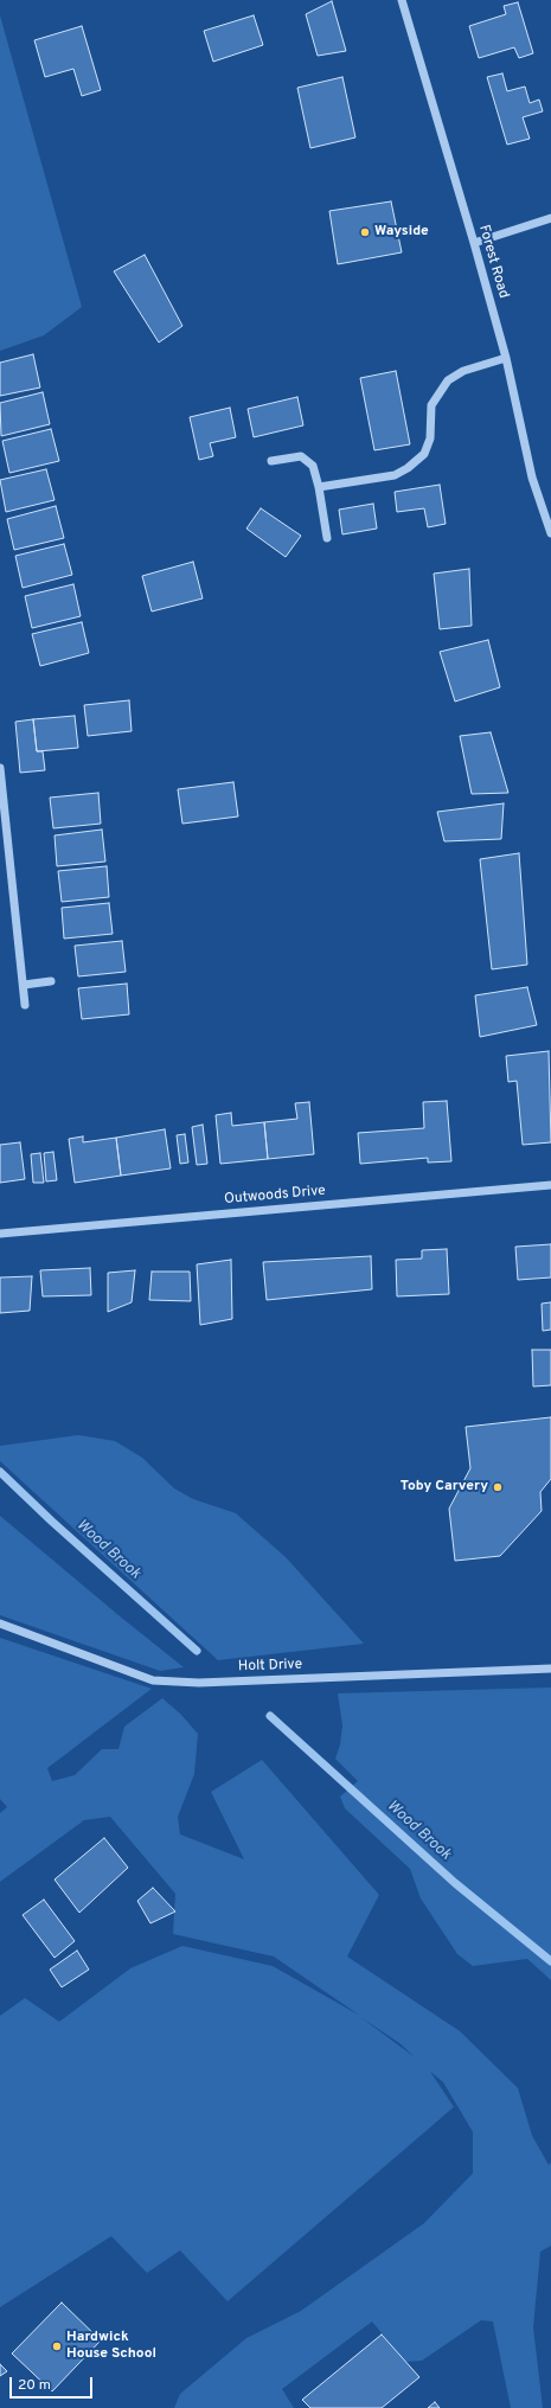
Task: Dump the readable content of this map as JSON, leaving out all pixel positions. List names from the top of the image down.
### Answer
{
  "streets": {
    "street": ["Forest Road", "Outwoods Drive", "Holt Drive"]
  },
  "water": ["Wood Brook"],
  "places": ["Wayside", "Toby Carvery", "Hardwick House School"],
  "scale_bar": "20 m"
}
